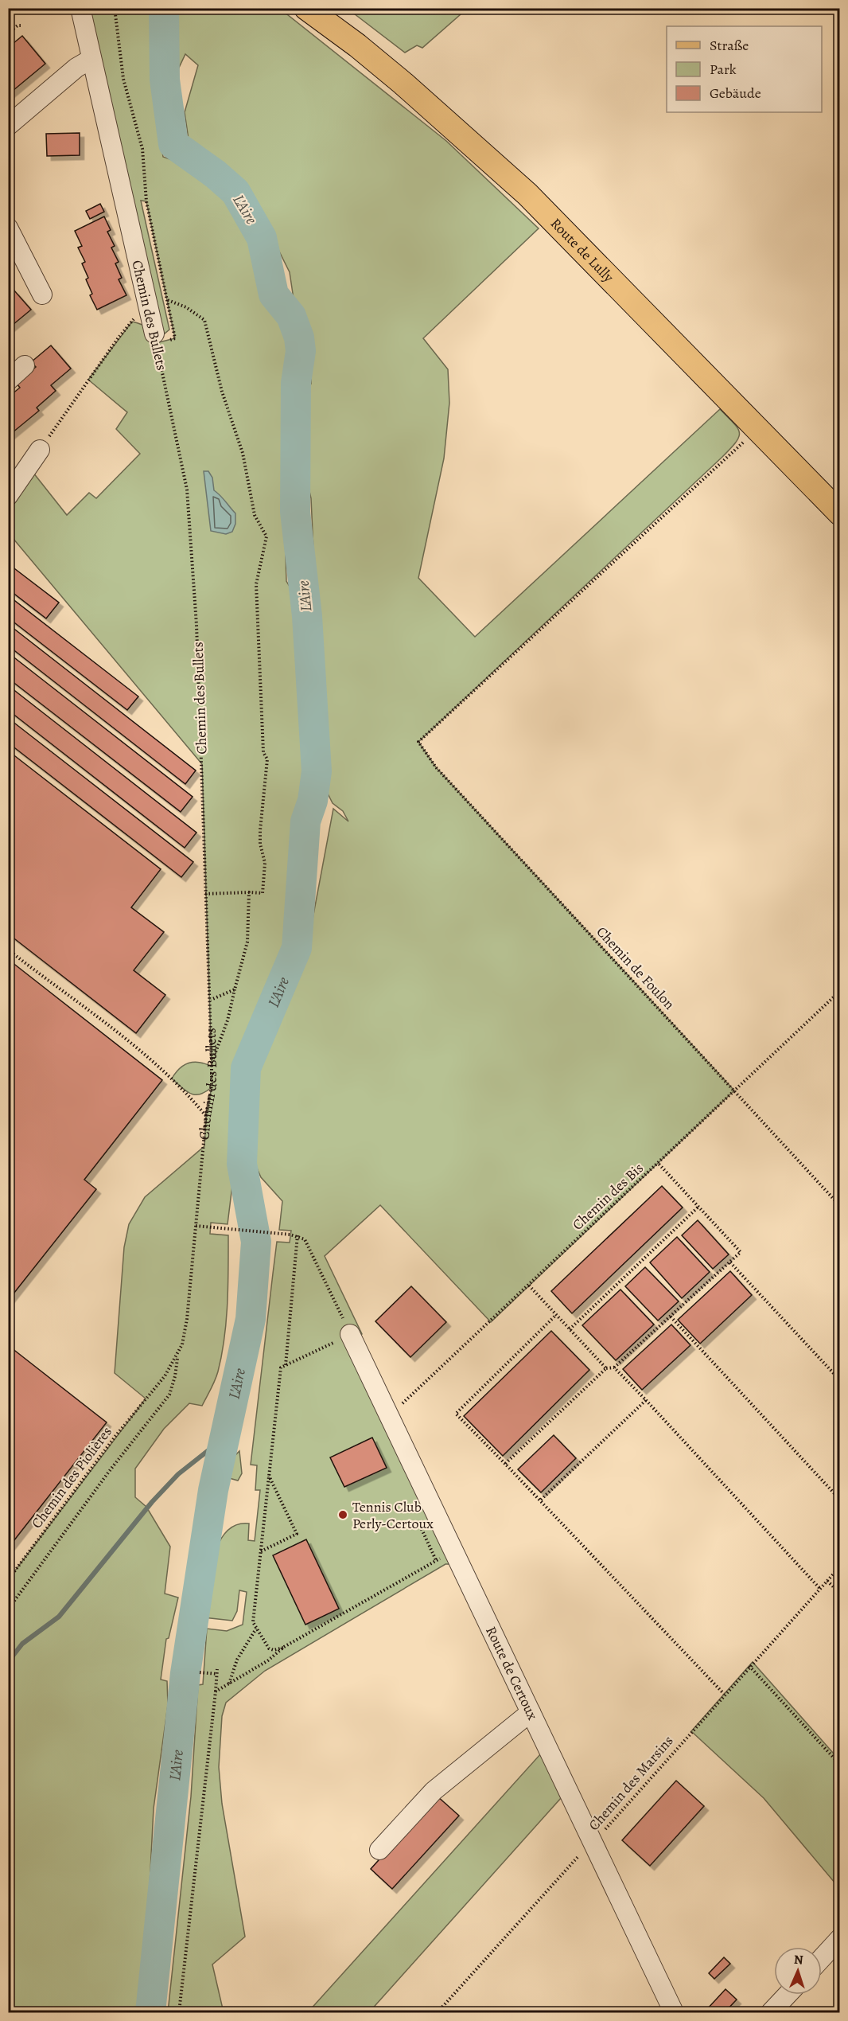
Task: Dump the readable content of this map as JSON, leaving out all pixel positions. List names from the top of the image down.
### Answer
{
  "streets": {
    "main road": ["Route de Lully"],
    "street": ["Chemin des Bullets", "Route de Certoux"],
    "path": [
      "Chemin de Foulon",
      "Chemin des Bis",
      "Chemin des Piolières",
      "Chemin des Marsins"
    ]
  },
  "crossings": [
    ["Chemin des Bullets", "Chemin des Piolières"],
    ["Chemin de Foulon", "Chemin des Bis"],
    ["Chemin des Bis", "Route de Certoux"],
    ["Route de Certoux", "Chemin des Marsins"]
  ],
  "water": ["L'Aire"],
  "places": ["Tennis Club Perly-Certoux"],
  "legend": ["Straße", "Park", "Gebäude"],
  "north": "top"
}
